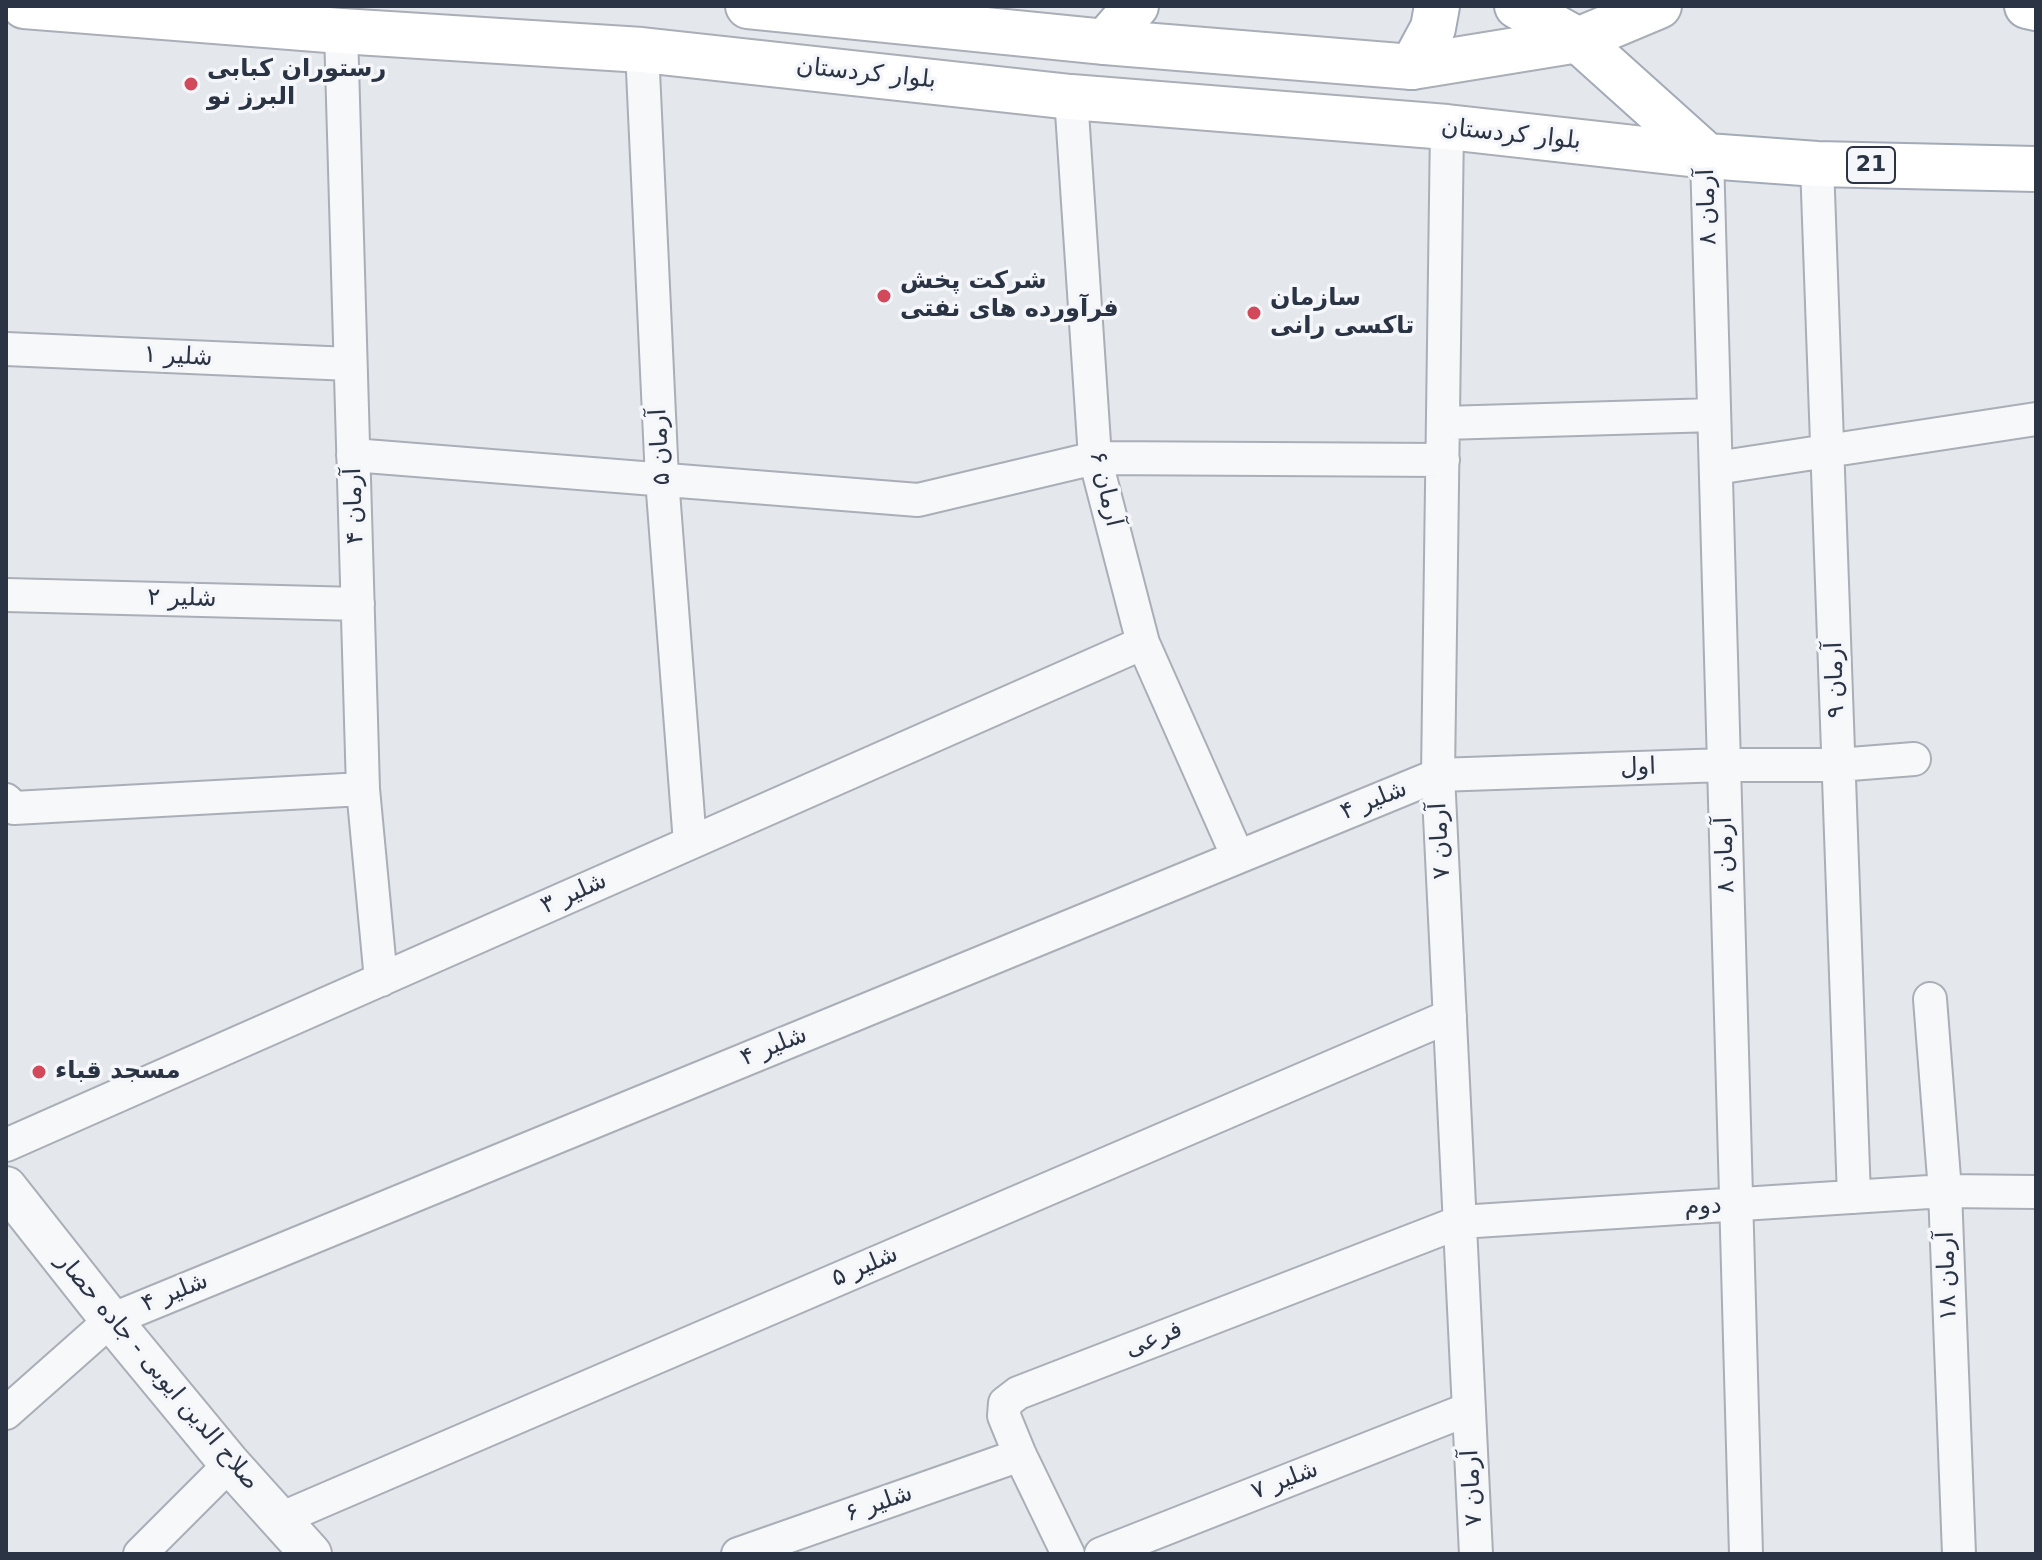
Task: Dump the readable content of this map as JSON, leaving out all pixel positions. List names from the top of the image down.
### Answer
{
  "streets": {
    "main road": ["بلوار کردستان", "21"],
    "street": [
      "آرمان ۸",
      "شلیر ۱",
      "آرمان ۵",
      "آرمان ۶",
      "آرمان ۴",
      "شلیر ۲",
      "آرمان ۹",
      "اول",
      "شلیر ۴",
      "آرمان ۷",
      "شلیر ۳",
      "دوم",
      "شلیر ۵",
      "آرمان ۱۸",
      "فرعی",
      "صلاح الدین ایوبی - جاده حصار",
      "شلیر ۷",
      "شلیر ۶"
    ]
  },
  "crossings": [
    ["بلوار کردستان", "21"],
    ["بلوار کردستان", "آرمان ۸"],
    ["بلوار کردستان", "آرمان ۵"],
    ["بلوار کردستان", "آرمان ۶"],
    ["بلوار کردستان", "آرمان ۴"],
    ["بلوار کردستان", "آرمان ۷"],
    ["21", "آرمان ۸"],
    ["21", "آرمان ۹"],
    ["آرمان ۸", "اول"],
    ["آرمان ۸", "دوم"],
    ["شلیر ۱", "آرمان ۴"],
    ["آرمان ۵", "شلیر ۳"],
    ["آرمان ۶", "شلیر ۴"],
    ["آرمان ۶", "شلیر ۳"],
    ["آرمان ۴", "شلیر ۲"],
    ["آرمان ۴", "شلیر ۳"],
    ["آرمان ۹", "اول"],
    ["آرمان ۹", "دوم"],
    ["اول", "شلیر ۴"],
    ["اول", "آرمان ۷"],
    ["شلیر ۴", "آرمان ۷"],
    ["شلیر ۴", "صلاح الدین ایوبی - جاده حصار"],
    ["آرمان ۷", "دوم"],
    ["آرمان ۷", "شلیر ۵"],
    ["آرمان ۷", "فرعی"],
    ["آرمان ۷", "شلیر ۷"],
    ["دوم", "آرمان ۱۸"],
    ["دوم", "فرعی"],
    ["شلیر ۵", "صلاح الدین ایوبی - جاده حصار"],
    ["فرعی", "شلیر ۶"]
  ],
  "places": [
    "رستوران کبابی البرز نو",
    "شرکت پخش فرآورده های نفتی",
    "سازمان تاکسی رانی",
    "مسجد قباء"
  ]
}
